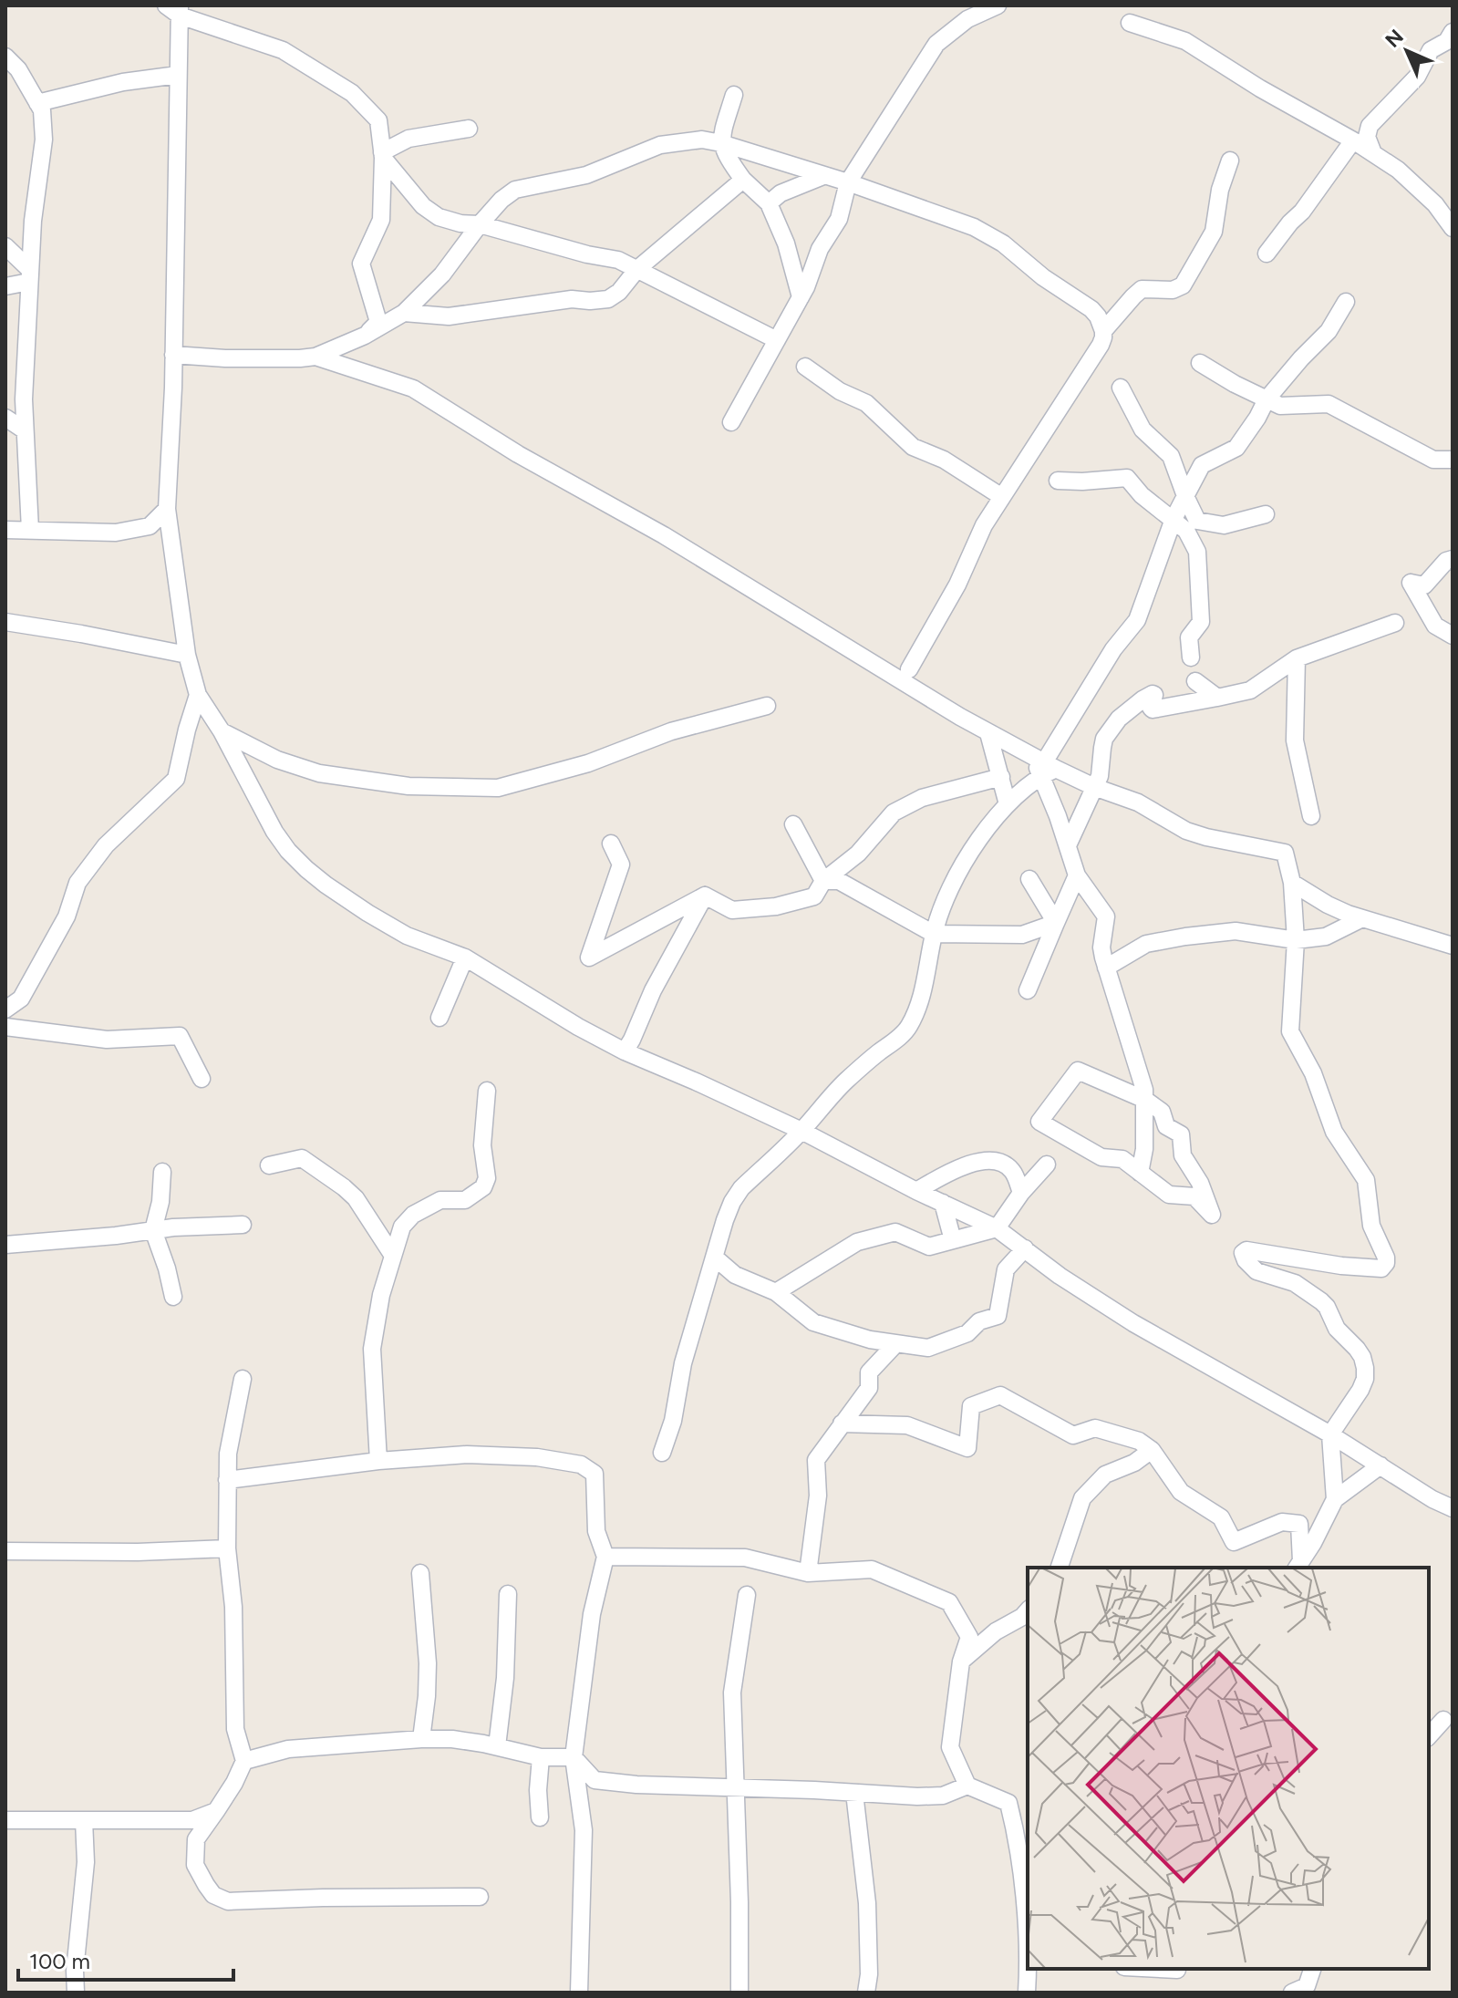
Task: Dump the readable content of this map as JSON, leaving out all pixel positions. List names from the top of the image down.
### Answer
{
  "scale_bar": "100 m",
  "north": "top left"
}
